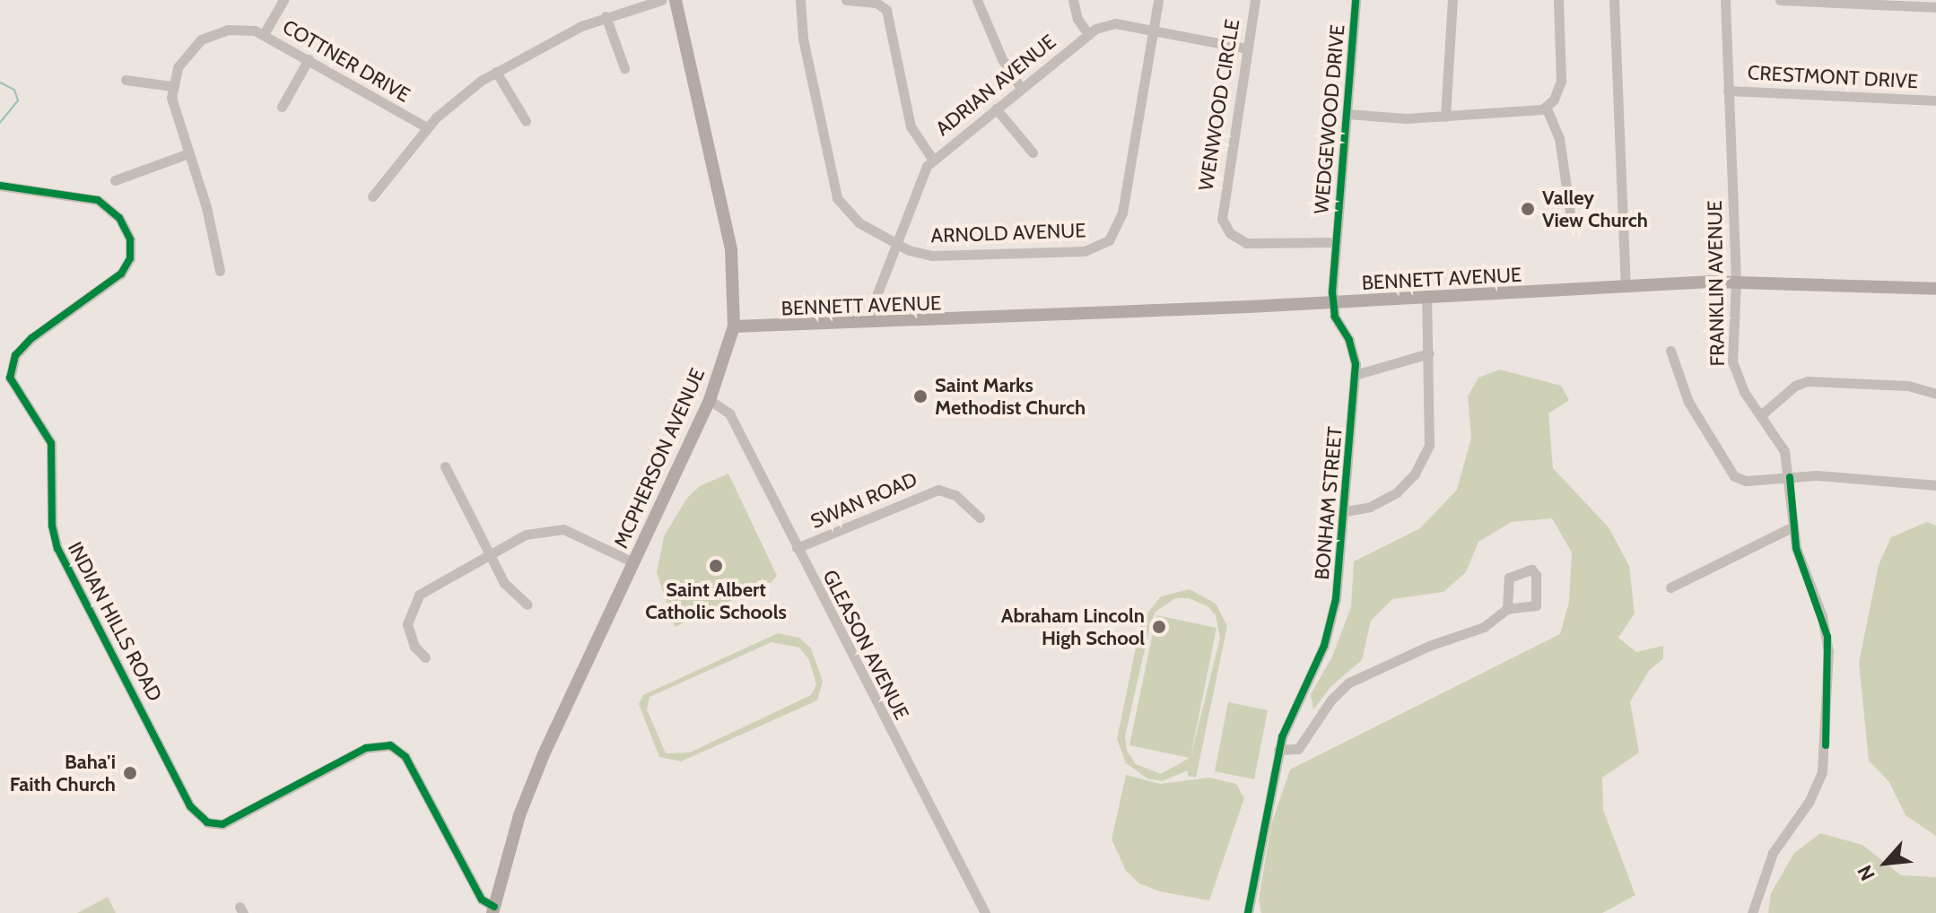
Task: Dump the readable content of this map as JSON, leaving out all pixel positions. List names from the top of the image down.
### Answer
{
  "streets": {
    "main road": ["BENNETT AVENUE", "MCPHERSON AVENUE"],
    "street": [
      "COTTNER DRIVE",
      "CRESTMONT DRIVE",
      "ADRIAN AVENUE",
      "WENWOOD CIRCLE",
      "WEDGEWOOD DRIVE",
      "ARNOLD AVENUE",
      "FRANKLIN AVENUE",
      "SWAN ROAD",
      "BONHAM STREET",
      "INDIAN HILLS ROAD",
      "GLEASON AVENUE"
    ]
  },
  "crossings": [
    ["CRESTMONT DRIVE", "FRANKLIN AVENUE"],
    ["ADRIAN AVENUE", "WENWOOD CIRCLE"],
    ["ADRIAN AVENUE", "ARNOLD AVENUE"],
    ["ADRIAN AVENUE", "BENNETT AVENUE"],
    ["WENWOOD CIRCLE", "WEDGEWOOD DRIVE"],
    ["WEDGEWOOD DRIVE", "BENNETT AVENUE"],
    ["WEDGEWOOD DRIVE", "BONHAM STREET"],
    ["BENNETT AVENUE", "FRANKLIN AVENUE"],
    ["BENNETT AVENUE", "MCPHERSON AVENUE"],
    ["BENNETT AVENUE", "BONHAM STREET"],
    ["MCPHERSON AVENUE", "INDIAN HILLS ROAD"],
    ["MCPHERSON AVENUE", "GLEASON AVENUE"],
    ["SWAN ROAD", "GLEASON AVENUE"]
  ],
  "places": [
    "Valley View Church",
    "Saint Marks Methodist Church",
    "Saint Albert Catholic Schools",
    "Abraham Lincoln High School",
    "Baha'i Faith Church"
  ],
  "north": "bottom left"
}
